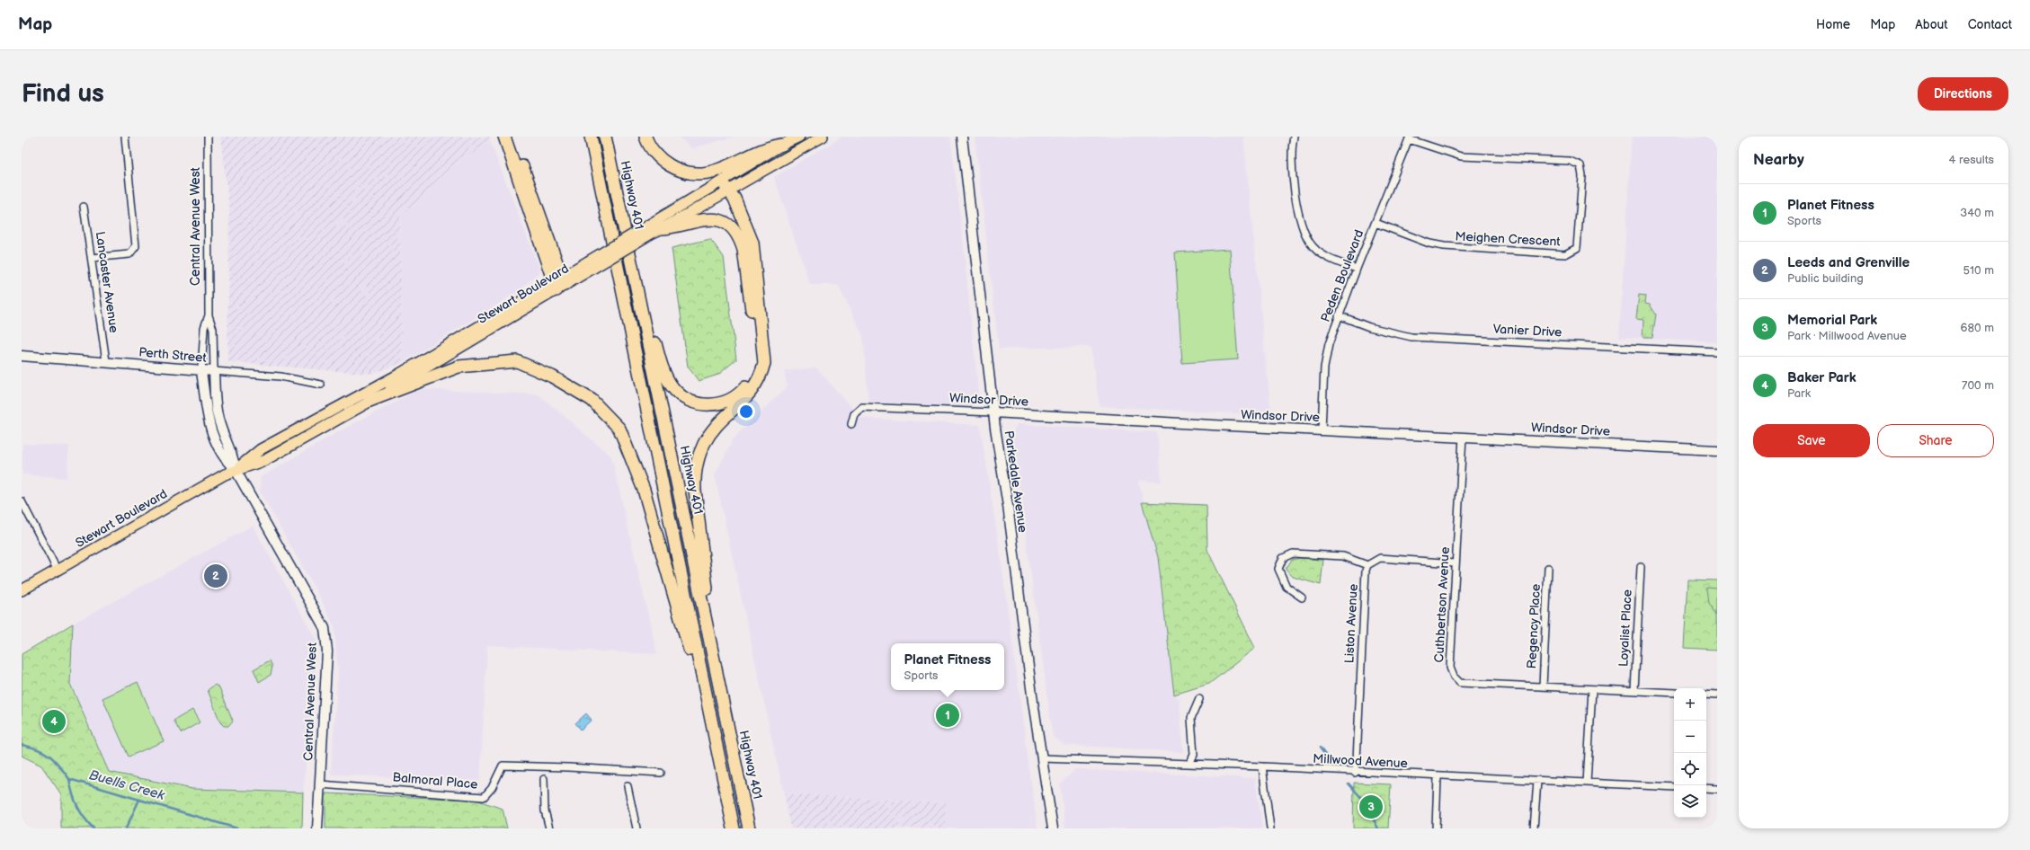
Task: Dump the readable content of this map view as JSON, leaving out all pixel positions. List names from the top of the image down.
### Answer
{
  "streets": {
    "highway": ["Highway 401"],
    "main road": ["Stewart Boulevard"],
    "street": [
      "Central Avenue West",
      "Meighen Crescent",
      "Peden Boulevard",
      "Lancaster Avenue",
      "Vanier Drive",
      "Perth Street",
      "Windsor Drive",
      "Parkedale Avenue",
      "Cuthbertson Avenue",
      "Liston Avenue",
      "Regency Place",
      "Loyalist Place",
      "Millwood Avenue",
      "Balmoral Place"
    ]
  },
  "crossings": [
    ["Central Avenue West", "Stewart Boulevard"],
    ["Central Avenue West", "Perth Street"],
    ["Central Avenue West", "Balmoral Place"],
    ["Meighen Crescent", "Peden Boulevard"],
    ["Peden Boulevard", "Vanier Drive"],
    ["Peden Boulevard", "Windsor Drive"],
    ["Lancaster Avenue", "Perth Street"],
    ["Windsor Drive", "Parkedale Avenue"],
    ["Windsor Drive", "Cuthbertson Avenue"],
    ["Parkedale Avenue", "Millwood Avenue"],
    ["Cuthbertson Avenue", "Regency Place"],
    ["Cuthbertson Avenue", "Loyalist Place"],
    ["Liston Avenue", "Millwood Avenue"]
  ],
  "water": ["Buells Creek"],
  "page": {
    "header": "Map",
    "nav": [
      "Home",
      "Map",
      "About",
      "Contact"
    ],
    "buttons": [
      "Directions",
      ["Save", "Share"]
    ],
    "title": "Find us",
    "heading": ["Nearby", "4 results"],
    "list": [
      {
        "mark": "1",
        "name": "Planet Fitness",
        "note": "Sports",
        "value": "340 m"
      },
      {
        "mark": "2",
        "name": "Leeds and Grenville",
        "note": "Public building",
        "value": "510 m"
      },
      {
        "mark": "3",
        "name": "Memorial Park",
        "note": "Park · Millwood Avenue",
        "value": "680 m"
      },
      {
        "mark": "4",
        "name": "Baker Park",
        "note": "Park",
        "value": "700 m"
      }
    ],
    "pins": [
      "2",
      "1",
      "4",
      "3"
    ],
    "popup": ["Planet Fitness", "Sports"],
    "map_buttons": ["+", "−"]
  }
}
